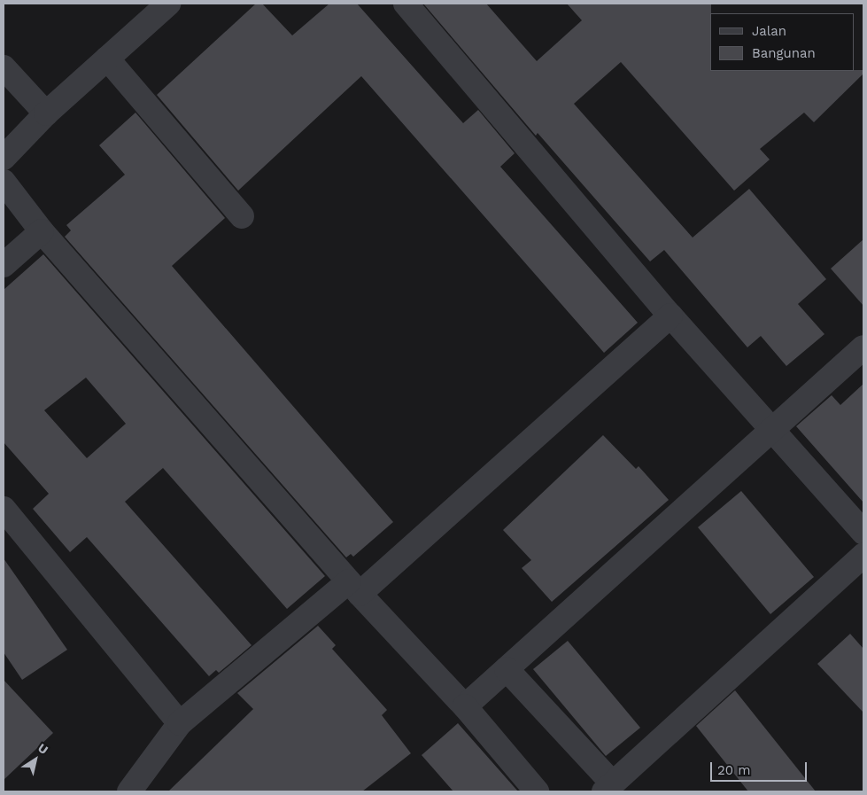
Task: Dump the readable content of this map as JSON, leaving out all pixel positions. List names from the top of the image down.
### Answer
{
  "legend": ["Jalan", "Bangunan"],
  "scale_bar": "20 m",
  "north": "top right"
}
